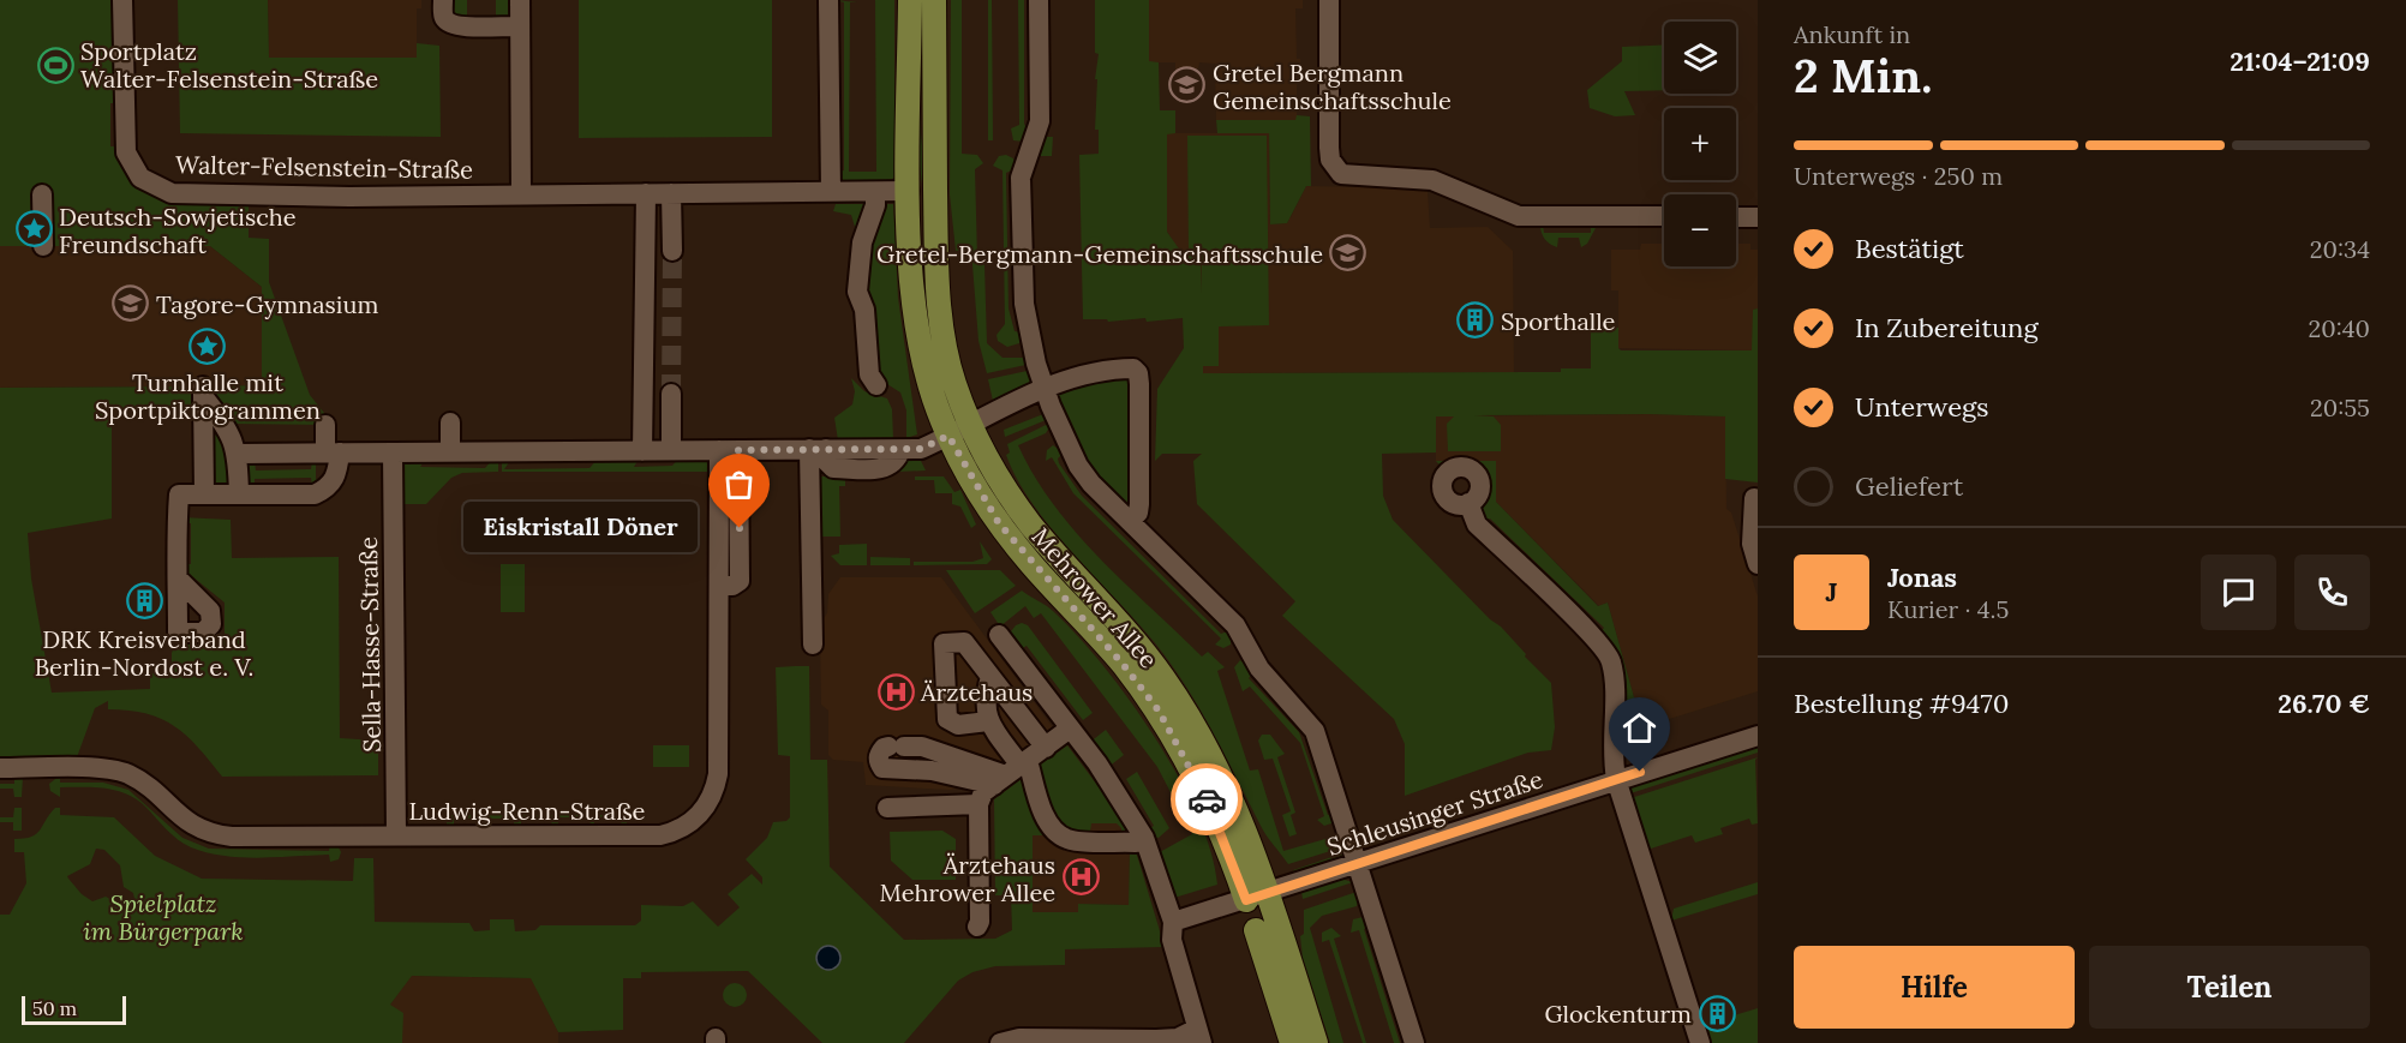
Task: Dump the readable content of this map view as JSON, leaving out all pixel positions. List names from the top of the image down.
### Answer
{
  "streets": {
    "main road": ["Mehrower Allee"],
    "street": [
      "Walter-Felsenstein-Straße",
      "Sella-Hasse-Straße",
      "Ludwig-Renn-Straße",
      "Schleusinger Straße"
    ]
  },
  "crossings": [
    ["Walter-Felsenstein-Straße", "Mehrower Allee"],
    ["Mehrower Allee", "Schleusinger Straße"],
    ["Sella-Hasse-Straße", "Ludwig-Renn-Straße"]
  ],
  "parks": ["Spielplatz im Bürgerpark"],
  "places": {
    "sports": ["Sportplatz Walter-Felsenstein-Straße"],
    "school or university": ["Gretel Bergmann Gemeinschaftsschule", "Gretel-Bergmann-Gemeinschaftsschule", "Tagore-Gymnasium"],
    "place": ["Deutsch-Sowjetische Freundschaft", "Turnhalle mit Sportpiktogrammen"],
    "building": ["Sporthalle", "DRK Kreisverband Berlin-Nordost e. V.", "Glockenturm"],
    "other": ["Eiskristall Döner"],
    "hospital": ["Ärztehaus", "Ärztehaus Mehrower Allee"]
  },
  "scale_bar": "50 m",
  "page": {
    "heading": ["2 Min.", "Ankunft in", "21:04–21:09"],
    "panel": [
      "Jonas",
      "Kurier · 4.5",
      "Bestellung #9470",
      "26.70 €"
    ],
    "map_buttons": ["+", "−"],
    "bar": "Unterwegs · 250 m",
    "list": [
      ["Bestätigt", "20:34"],
      ["In Zubereitung", "20:40"],
      ["Unterwegs", "20:55"],
      "Geliefert"
    ],
    "bubble": "Eiskristall Döner",
    "round": "J",
    "buttons": ["Hilfe", "Teilen"],
    "scale": "50 m"
  }
}
